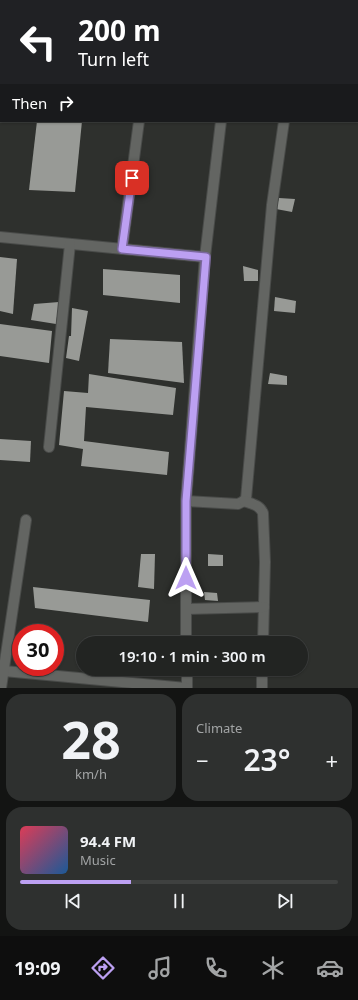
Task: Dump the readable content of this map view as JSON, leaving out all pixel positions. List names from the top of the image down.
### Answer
{
  "page": {
    "turn": ["200 m", "Turn left"],
    "then": "Then",
    "limit": "30",
    "trip": "19:10 · 1 min · 300 m",
    "tile": [
      ["28", "km/h"],
      "Climate"
    ],
    "heat": ["−", "23°", "+"],
    "song": ["94.4 FM", "Music"],
    "tabs": "19:09"
  }
}
